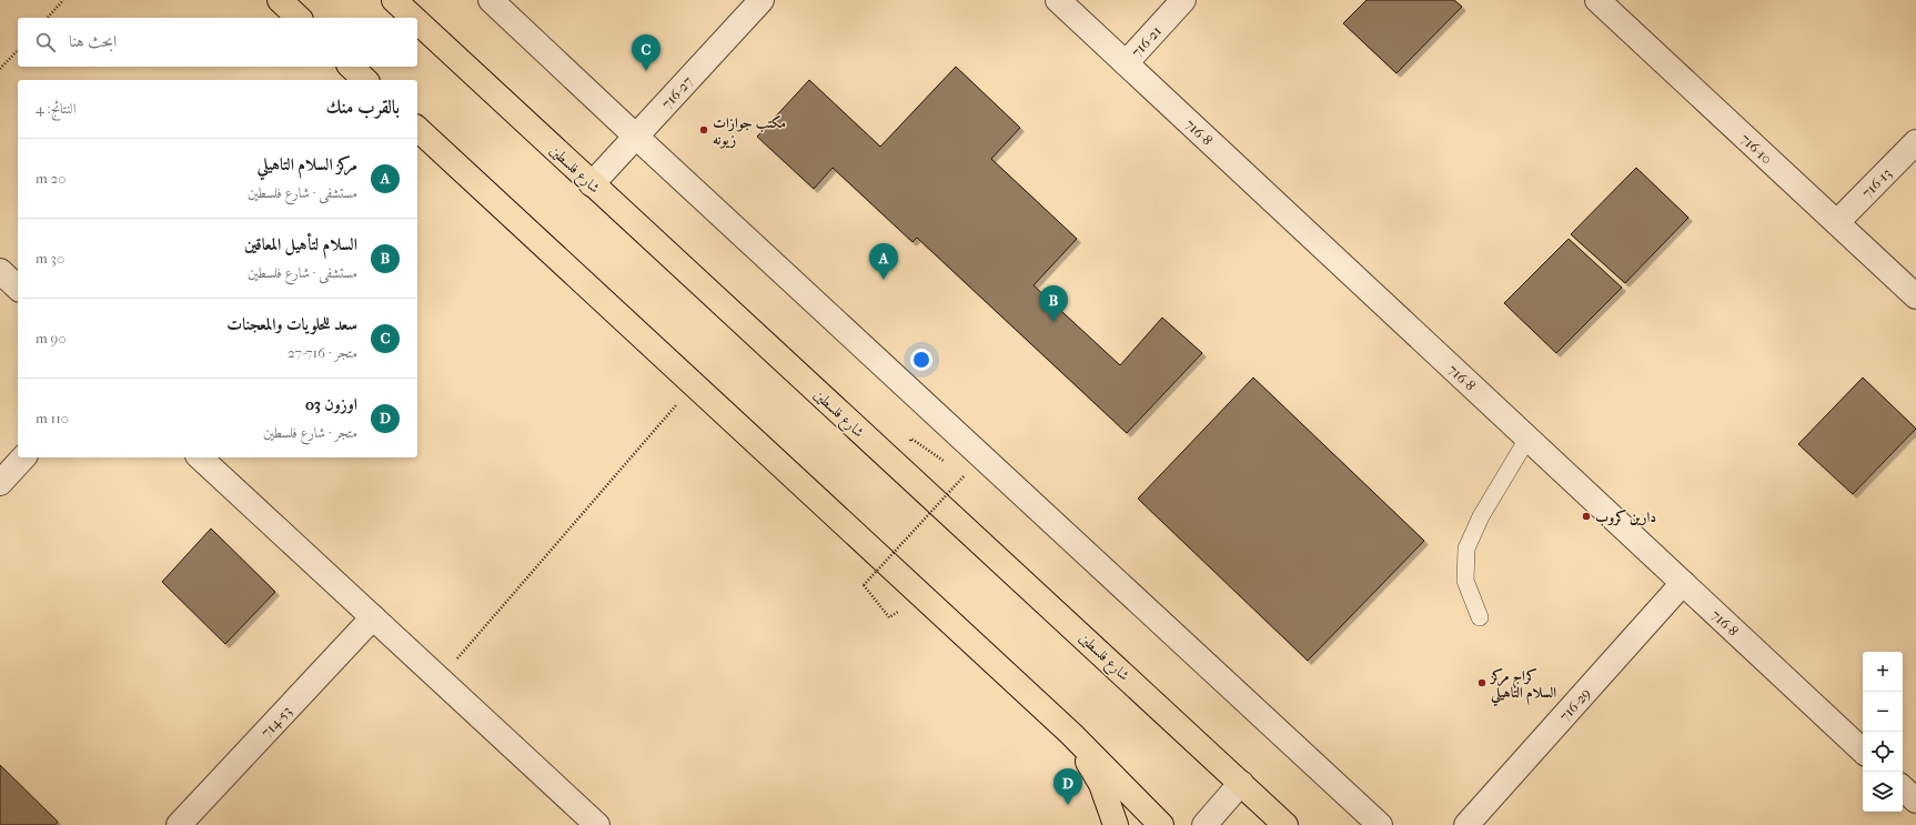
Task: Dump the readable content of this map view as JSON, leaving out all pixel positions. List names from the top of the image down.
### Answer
{
  "streets": {
    "main road": ["شارع فلسطين"],
    "street": [
      "716-21",
      "716-27",
      "716-8",
      "716-10",
      "716-13",
      "716-29",
      "714-53"
    ]
  },
  "crossings": [
    ["716-21", "716-8"],
    ["716-27", "شارع فلسطين"],
    ["716-8", "716-29"],
    ["716-10", "716-13"]
  ],
  "places": ["مكتب جوازات زيونه", "دارين كروب", "كراج مركز السلام التاهيلي"],
  "page": {
    "search": "ابحث هنا",
    "pins": [
      "C",
      "A",
      "B",
      "D"
    ],
    "heading": ["بالقرب منك", "النتائج: 4"],
    "list": [
      {
        "mark": "A",
        "name": "مركز السلام التاهيلي",
        "note": "مستشفى · شارع فلسطين",
        "value": "20 m"
      },
      {
        "mark": "B",
        "name": "السلام لتأهيل المعاقين",
        "note": "مستشفى · شارع فلسطين",
        "value": "30 m"
      },
      {
        "mark": "C",
        "name": "سعد للحلويات والمعجنات",
        "note": "متجر · 716-27",
        "value": "90 m"
      },
      {
        "mark": "D",
        "name": "اوزون o3",
        "note": "متجر · شارع فلسطين",
        "value": "110 m"
      }
    ],
    "map_buttons": ["+", "−"]
  }
}
